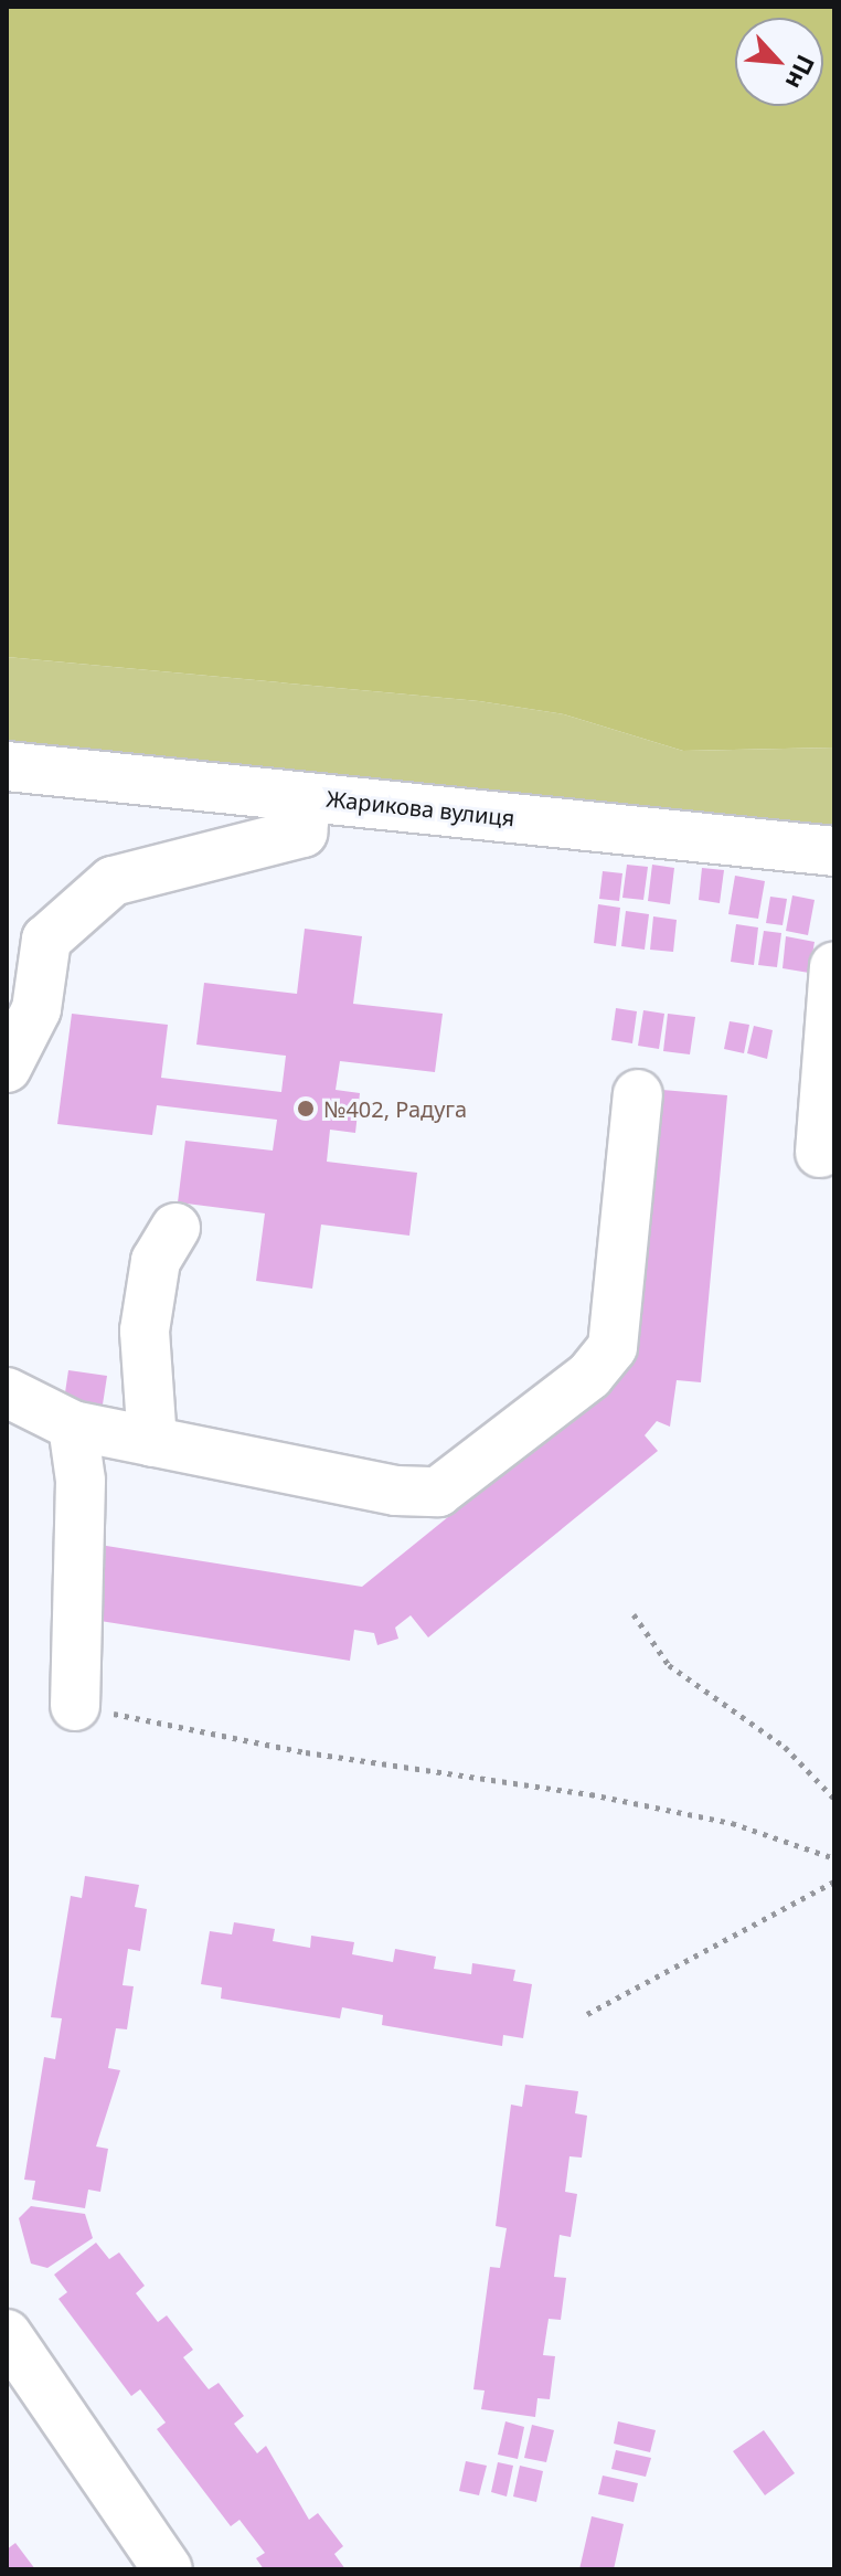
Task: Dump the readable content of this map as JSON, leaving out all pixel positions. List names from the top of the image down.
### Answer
{
  "streets": {
    "street": ["Жарикова вулиця"]
  },
  "places": ["№402, Радуга"],
  "north": "bottom right"
}
